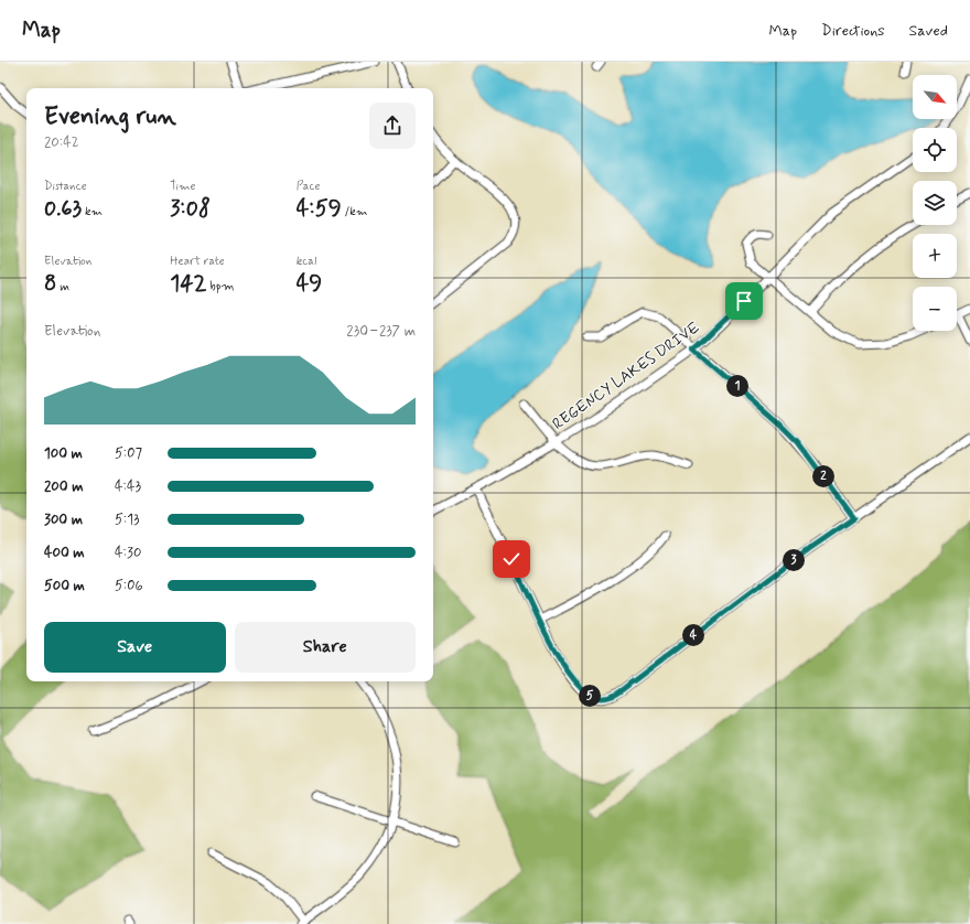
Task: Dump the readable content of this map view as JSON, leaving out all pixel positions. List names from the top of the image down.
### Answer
{
  "streets": {
    "street": ["REGENCY LAKES DRIVE"]
  },
  "north": "bottom right",
  "page": {
    "header": "Map",
    "nav": ["Map", "Directions", "Saved"],
    "map_buttons": ["+", "−"],
    "heading": ["Evening run", "20:42"],
    "stats": [
      ["Distance", "0.63 km"],
      ["Time", "3:08"],
      ["Pace", "4:59 /km"],
      ["Elevation", "8 m"],
      ["Heart rate", "142 bpm"],
      ["kcal", "49"]
    ],
    "chart": ["Elevation", "230–237 m"],
    "pins": [
      "1",
      "2",
      "3",
      "4",
      "5"
    ],
    "list": [
      {
        "name": "100 m",
        "note": "5:07"
      },
      {
        "name": "200 m",
        "note": "4:43"
      },
      {
        "name": "300 m",
        "note": "5:13"
      },
      {
        "name": "400 m",
        "note": "4:30"
      },
      {
        "name": "500 m",
        "note": "5:06"
      }
    ],
    "buttons": ["Save", "Share"]
  }
}
